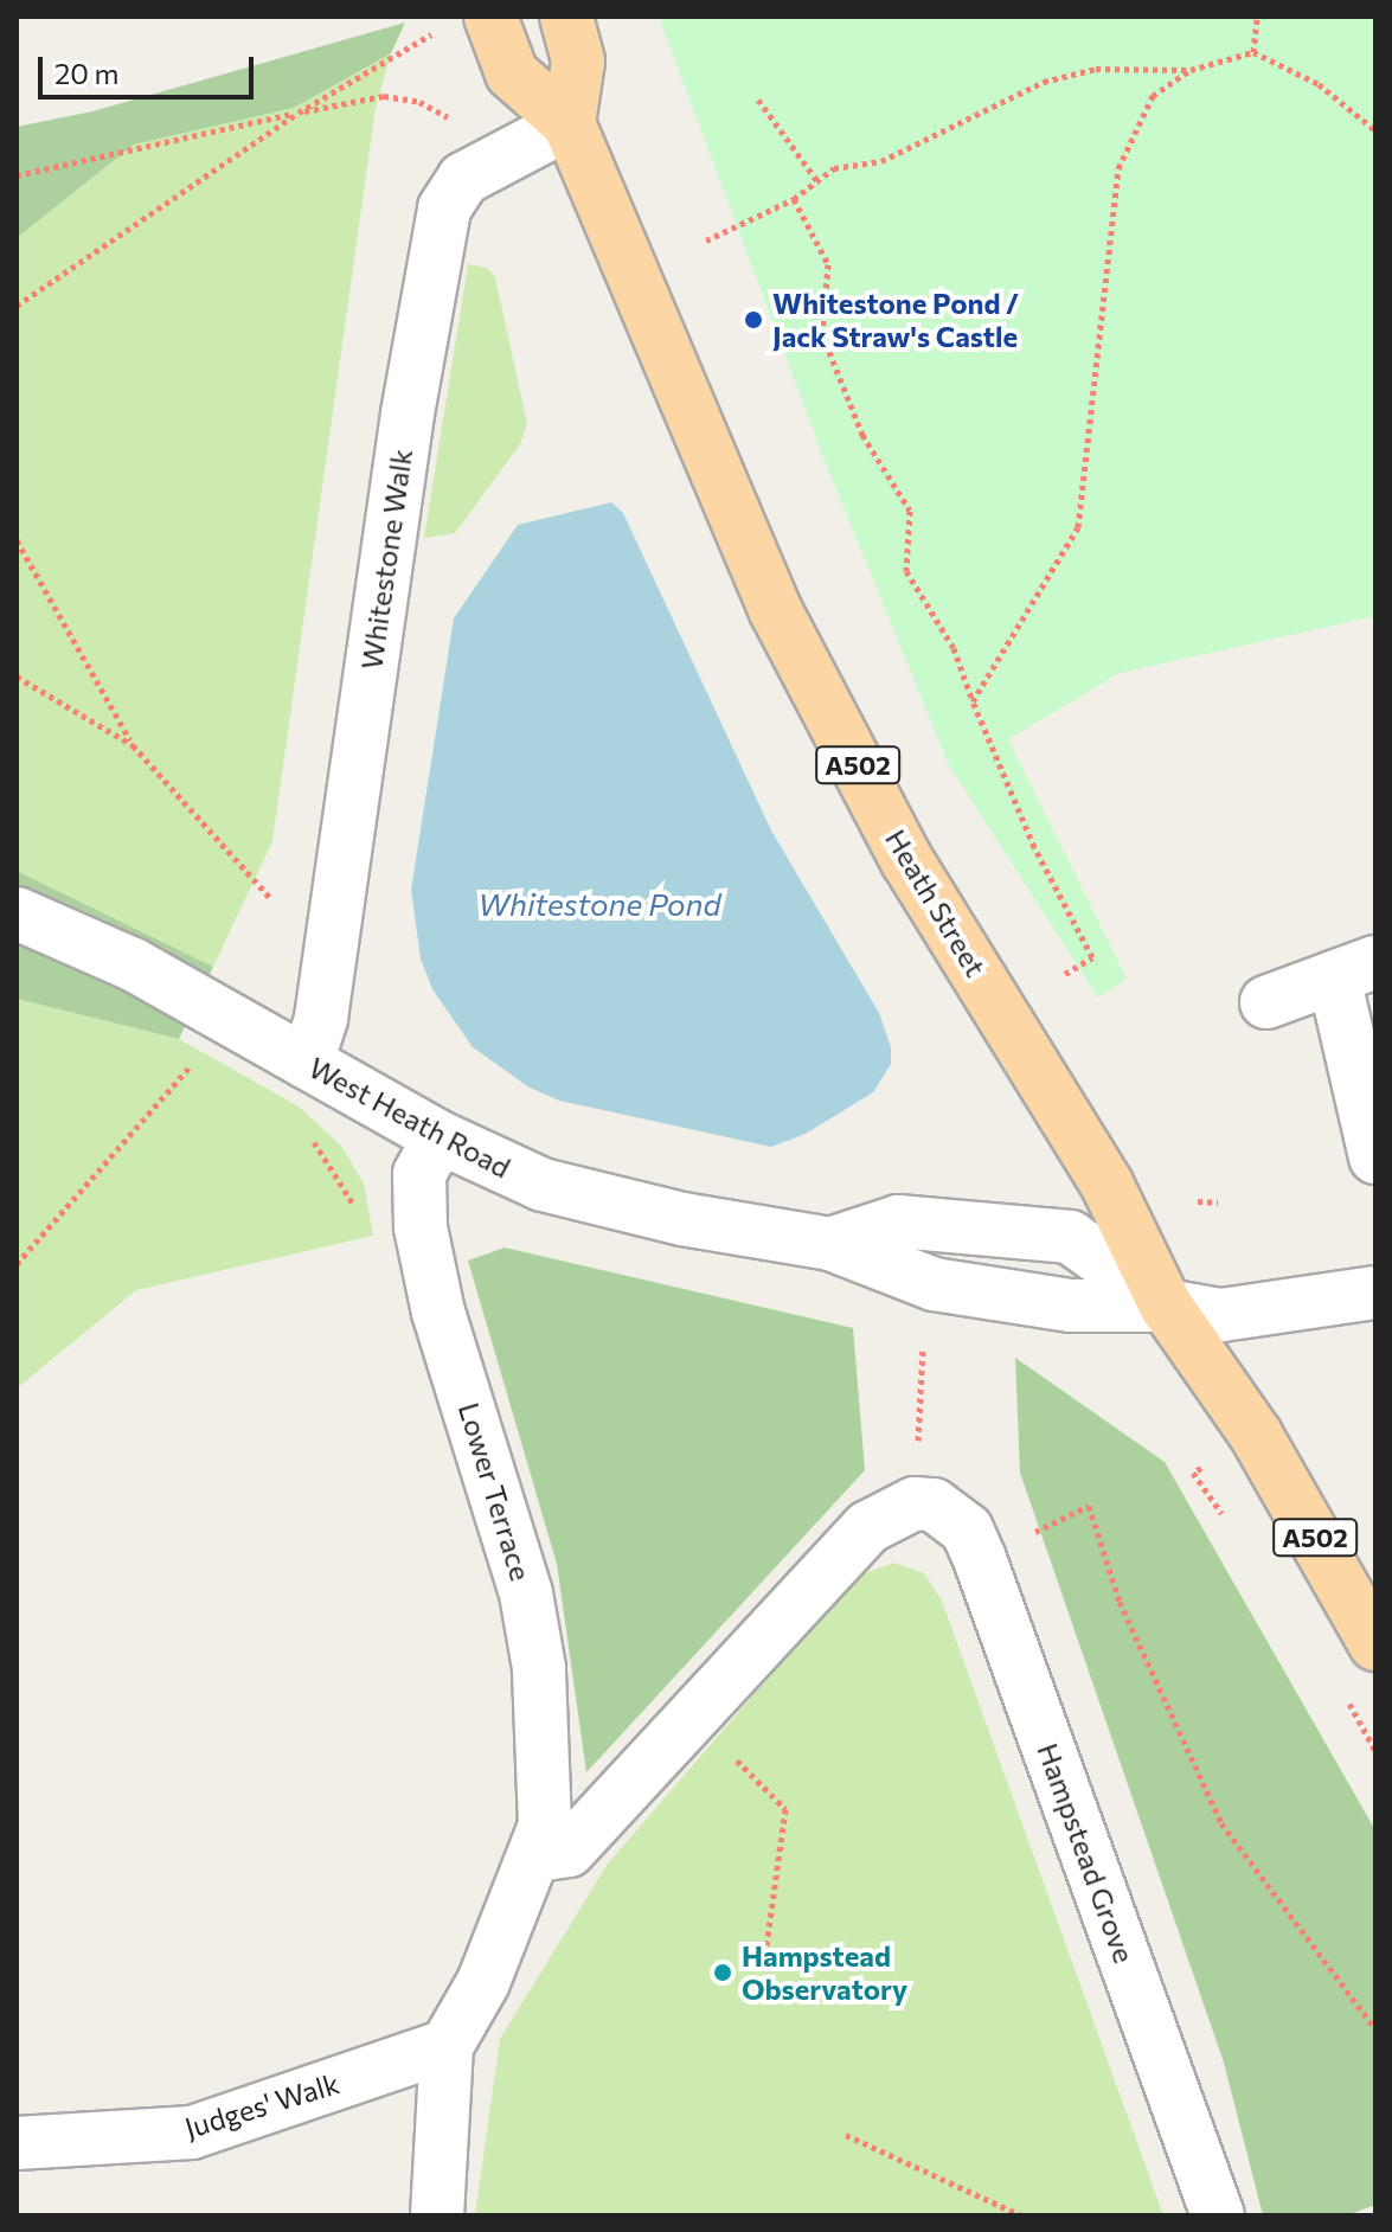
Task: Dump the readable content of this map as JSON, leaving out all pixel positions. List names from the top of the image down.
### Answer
{
  "streets": {
    "main road": ["A502", "Heath Street"],
    "street": [
      "Whitestone Walk",
      "West Heath Road",
      "Lower Terrace",
      "Hampstead Grove",
      "Judges' Walk"
    ]
  },
  "crossings": [
    ["Whitestone Walk", "A502"],
    ["Whitestone Walk", "Heath Street"],
    ["Whitestone Walk", "West Heath Road"],
    ["A502", "Heath Street"],
    ["Heath Street", "West Heath Road"],
    ["West Heath Road", "Lower Terrace"],
    ["Lower Terrace", "Judges' Walk"]
  ],
  "water": ["Whitestone Pond"],
  "places": ["Whitestone Pond / Jack Straw's Castle", "Hampstead Observatory"],
  "scale_bar": "20 m"
}
